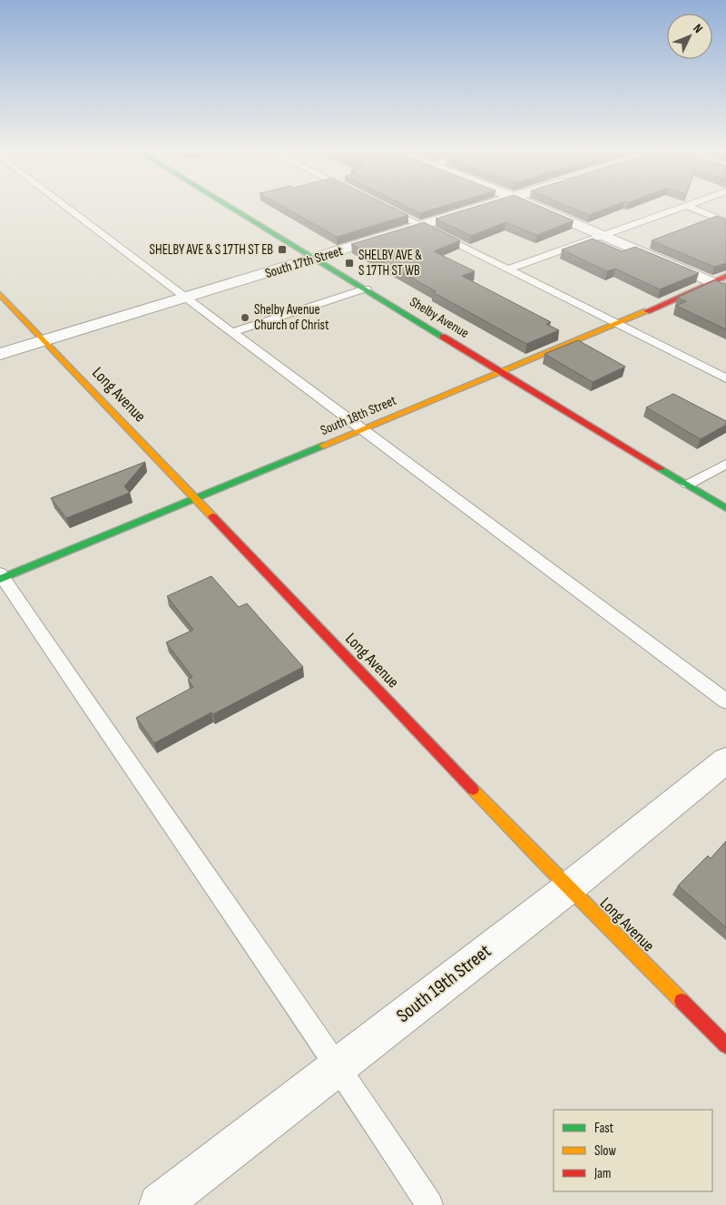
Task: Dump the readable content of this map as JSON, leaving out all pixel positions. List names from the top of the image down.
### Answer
{
  "streets": {
    "street": [
      "South 17th Street",
      "Shelby Avenue",
      "Long Avenue",
      "South 18th Street",
      "South 19th Street"
    ]
  },
  "crossings": [
    ["South 17th Street", "Shelby Avenue"],
    ["South 17th Street", "Long Avenue"],
    ["Shelby Avenue", "South 18th Street"],
    ["Long Avenue", "South 18th Street"],
    ["Long Avenue", "South 19th Street"]
  ],
  "places": {
    "transit": ["SHELBY AVE & S 17TH ST EB", "SHELBY AVE & S 17TH ST WB"],
    "other": ["Shelby Avenue Church of Christ"]
  },
  "legend": ["Fast", "Slow", "Jam"],
  "north": "top right"
}
